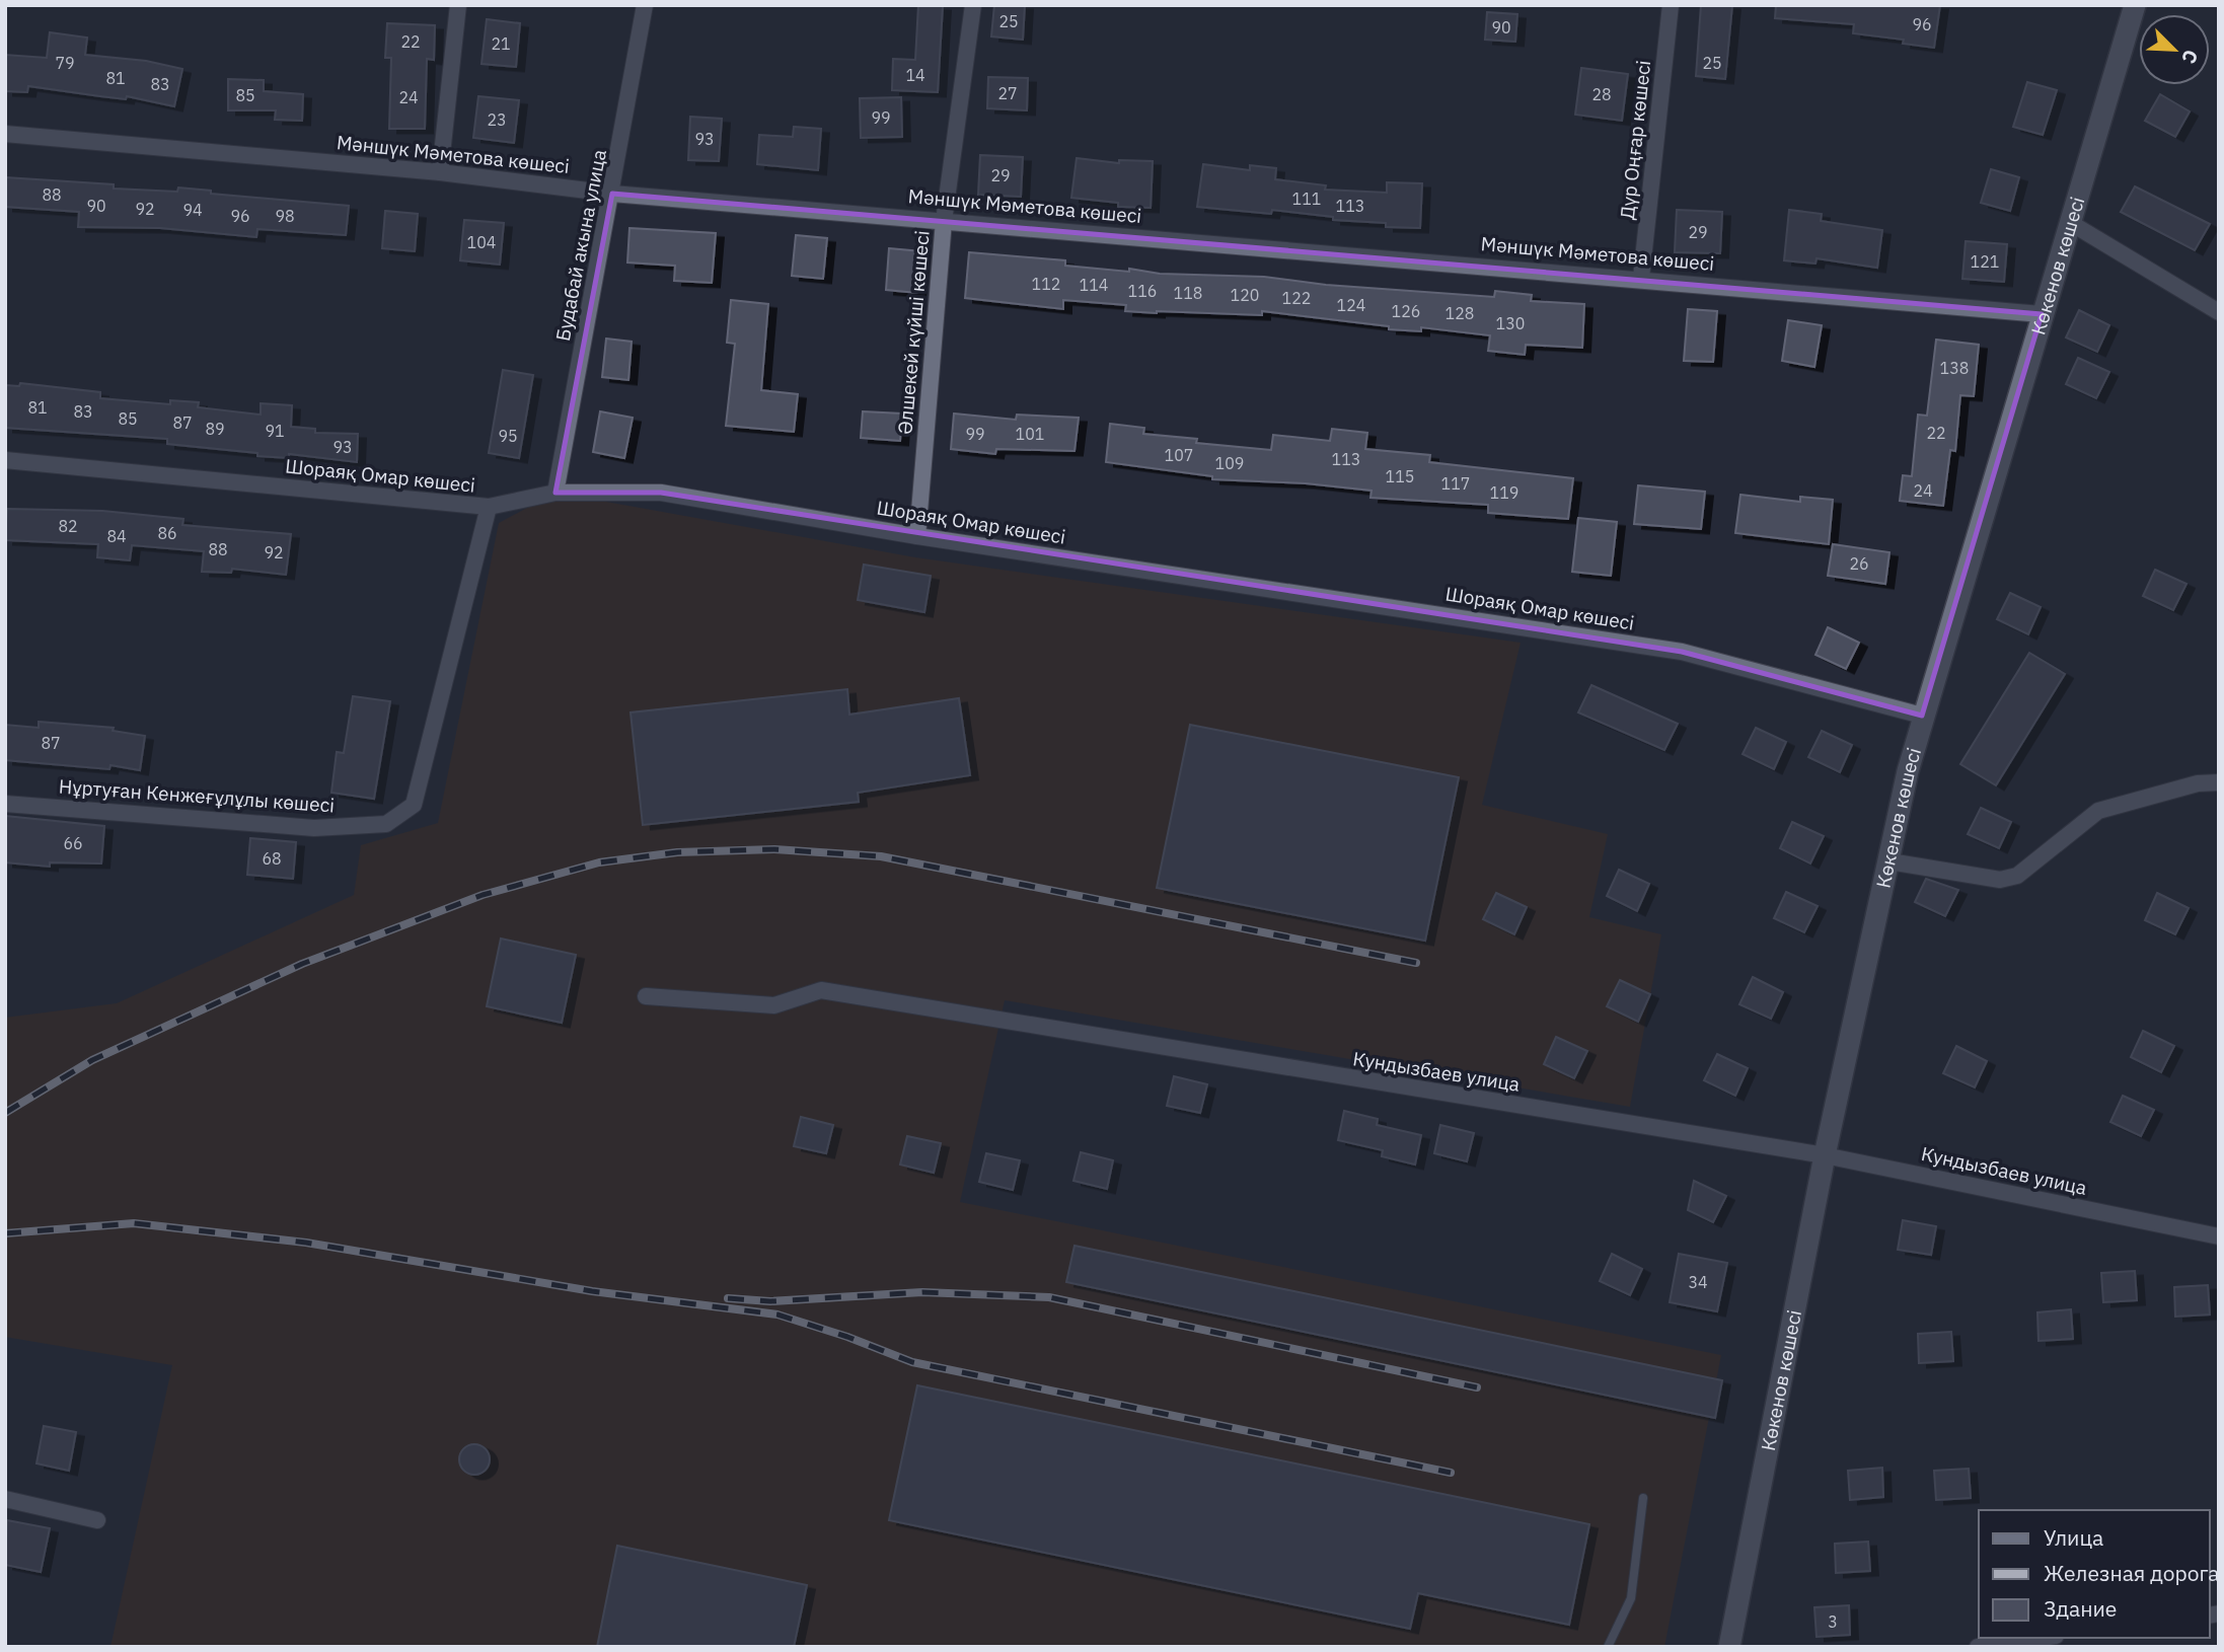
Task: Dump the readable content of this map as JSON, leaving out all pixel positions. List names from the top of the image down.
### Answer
{
  "streets": {
    "street": [
      "Дүр Оңғар көшесі",
      "Мәншүк Мәметова көшесі",
      "Будабай акына улица",
      "Көкенов көшесі",
      "Әлшекей күйші көшесі",
      "Шораяқ Омар көшесі",
      "Нұртуған Кенжеғұлұлы көшесі",
      "Кундызбаев улица"
    ]
  },
  "crossings": [
    ["Дүр Оңғар көшесі", "Мәншүк Мәметова көшесі"],
    ["Мәншүк Мәметова көшесі", "Будабай акына улица"],
    ["Мәншүк Мәметова көшесі", "Көкенов көшесі"],
    ["Мәншүк Мәметова көшесі", "Әлшекей күйші көшесі"],
    ["Будабай акына улица", "Шораяқ Омар көшесі"],
    ["Көкенов көшесі", "Шораяқ Омар көшесі"],
    ["Көкенов көшесі", "Кундызбаев улица"],
    ["Әлшекей күйші көшесі", "Шораяқ Омар көшесі"],
    ["Шораяқ Омар көшесі", "Нұртуған Кенжеғұлұлы көшесі"]
  ],
  "house_numbers": [
    "25",
    "96",
    "90",
    "22",
    "21",
    "79",
    "25",
    "14",
    "81",
    "83",
    "27",
    "28",
    "85",
    "24",
    "99",
    "23",
    "93",
    "29",
    "88",
    "111",
    "90",
    "113",
    "92",
    "94",
    "96",
    "98",
    "29",
    "104",
    "121",
    "112",
    "114",
    "116",
    "118",
    "120",
    "122",
    "124",
    "126",
    "128",
    "130",
    "138",
    "81",
    "83",
    "85",
    "87",
    "89",
    "91",
    "22",
    "99",
    "101",
    "95",
    "93",
    "107",
    "113",
    "109",
    "115",
    "117",
    "24",
    "119",
    "82",
    "86",
    "84",
    "88",
    "92",
    "26",
    "87",
    "66",
    "68",
    "34",
    "3"
  ],
  "legend": ["Улица", "Железная дорога", "Здание"],
  "north": "bottom right"
}
